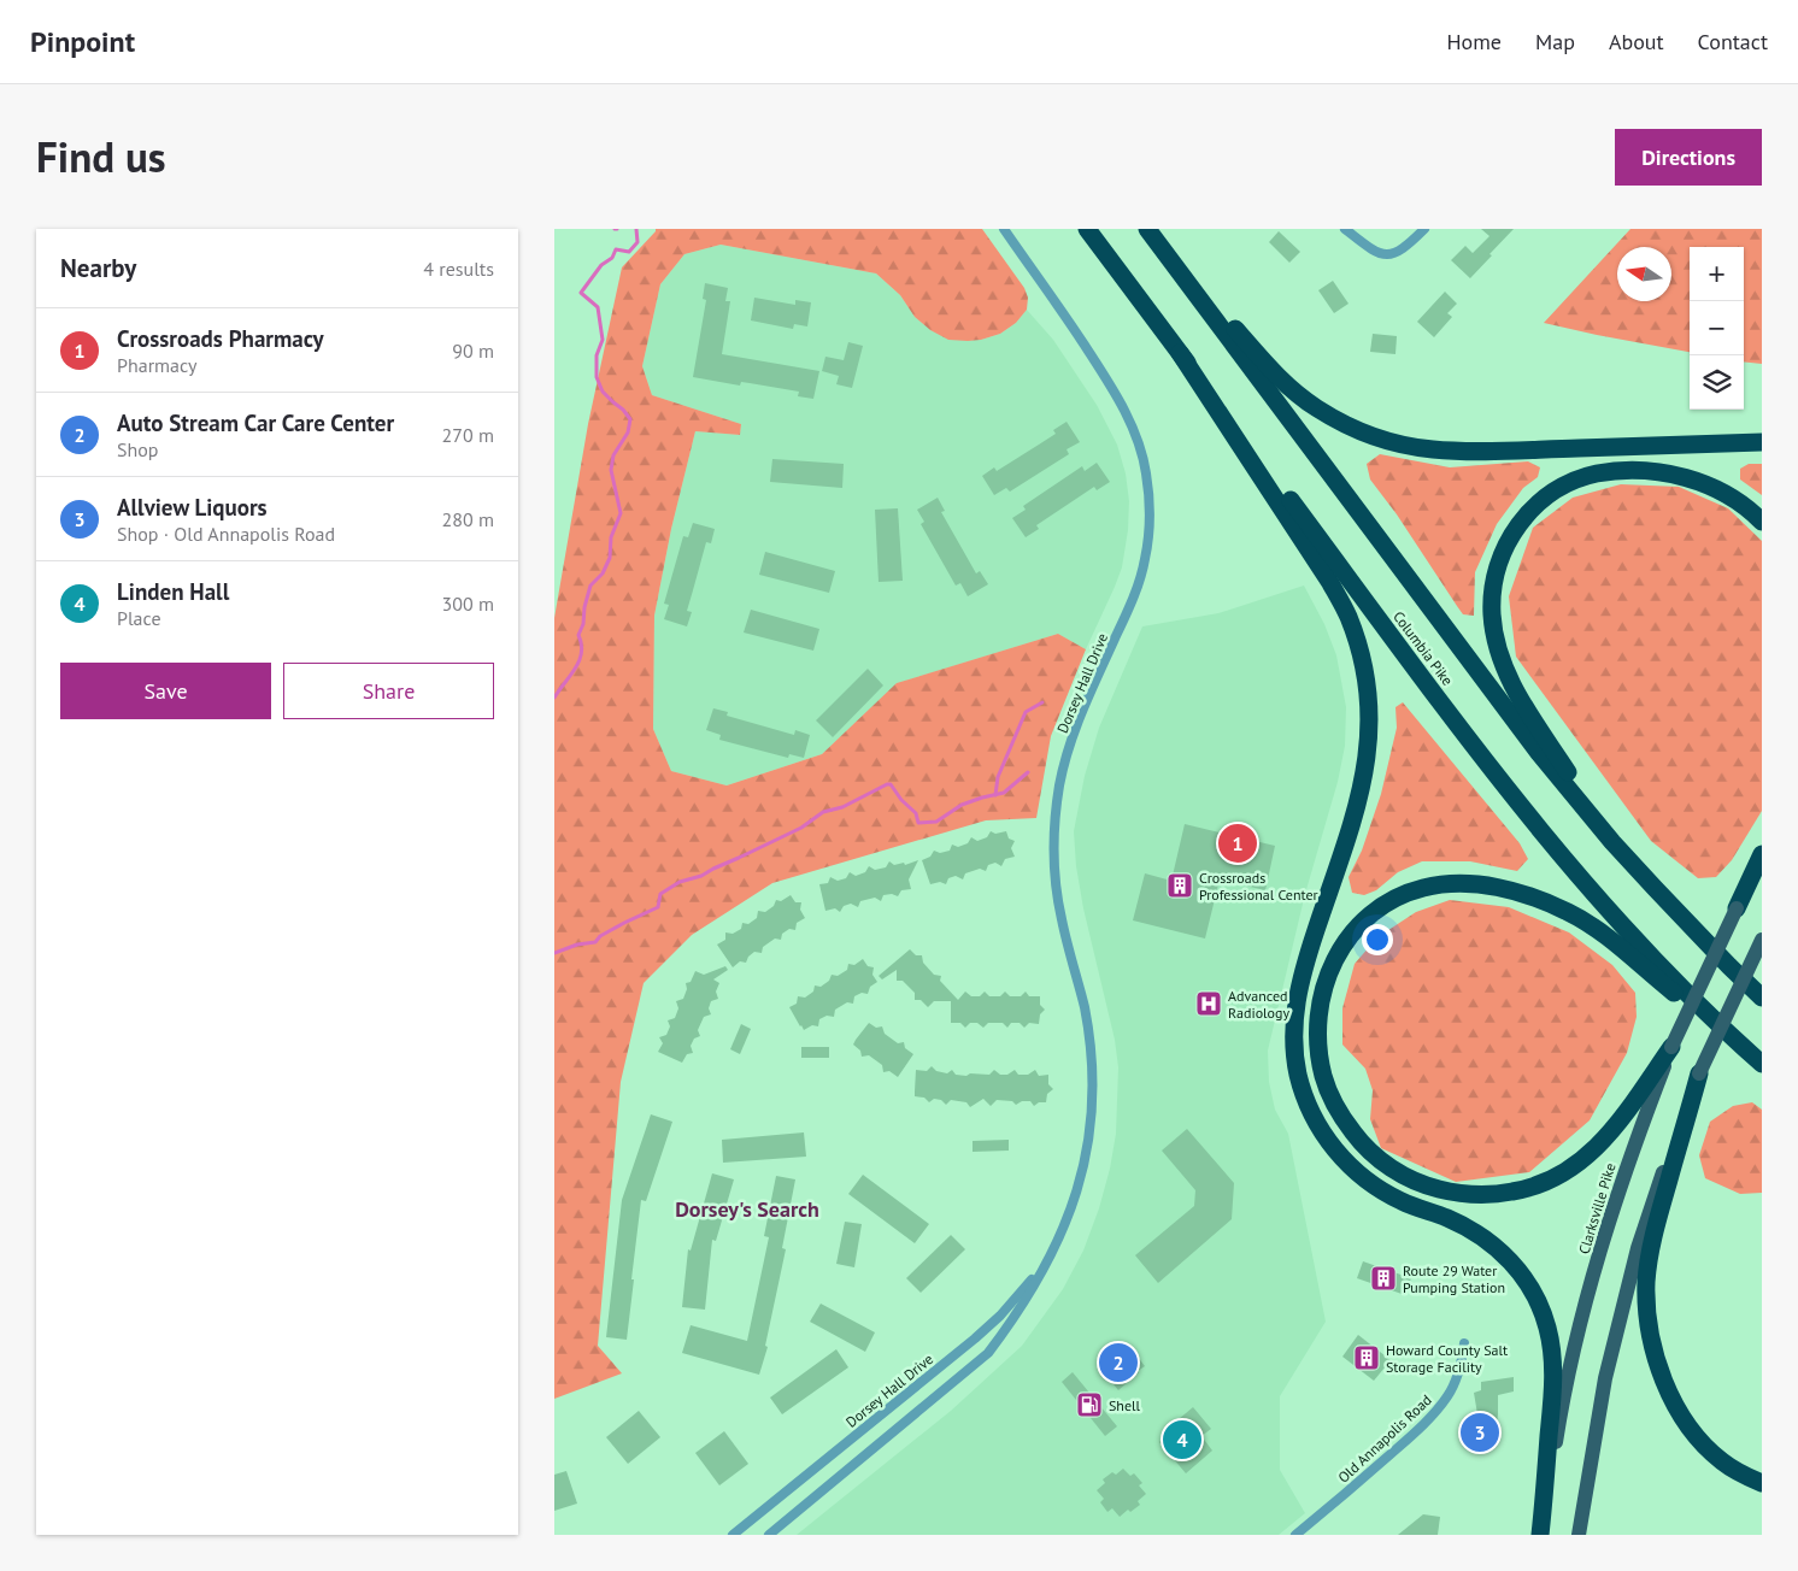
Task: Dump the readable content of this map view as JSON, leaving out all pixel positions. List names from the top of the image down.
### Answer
{
  "streets": {
    "highway": ["Columbia Pike"],
    "main road": ["Clarksville Pike"],
    "street": ["Dorsey Hall Drive", "Old Annapolis Road"]
  },
  "districts": ["Dorsey's Search"],
  "places": {
    "building": ["Crossroads Professional Center", "Route 29 Water Pumping Station", "Howard County Salt Storage Facility"],
    "hospital": ["Advanced Radiology"],
    "fuel station": ["Shell"]
  },
  "north": "left",
  "page": {
    "header": "Pinpoint",
    "nav": [
      "Home",
      "Map",
      "About",
      "Contact"
    ],
    "title": "Find us",
    "buttons": [
      "Directions",
      ["Save", "Share"]
    ],
    "heading": ["Nearby", "4 results"],
    "map_buttons": ["+", "−"],
    "list": [
      {
        "mark": "1",
        "name": "Crossroads Pharmacy",
        "note": "Pharmacy",
        "value": "90 m"
      },
      {
        "mark": "2",
        "name": "Auto Stream Car Care Center",
        "note": "Shop",
        "value": "270 m"
      },
      {
        "mark": "3",
        "name": "Allview Liquors",
        "note": "Shop · Old Annapolis Road",
        "value": "280 m"
      },
      {
        "mark": "4",
        "name": "Linden Hall",
        "note": "Place",
        "value": "300 m"
      }
    ],
    "pins": [
      "1",
      "2",
      "3",
      "4"
    ]
  }
}
